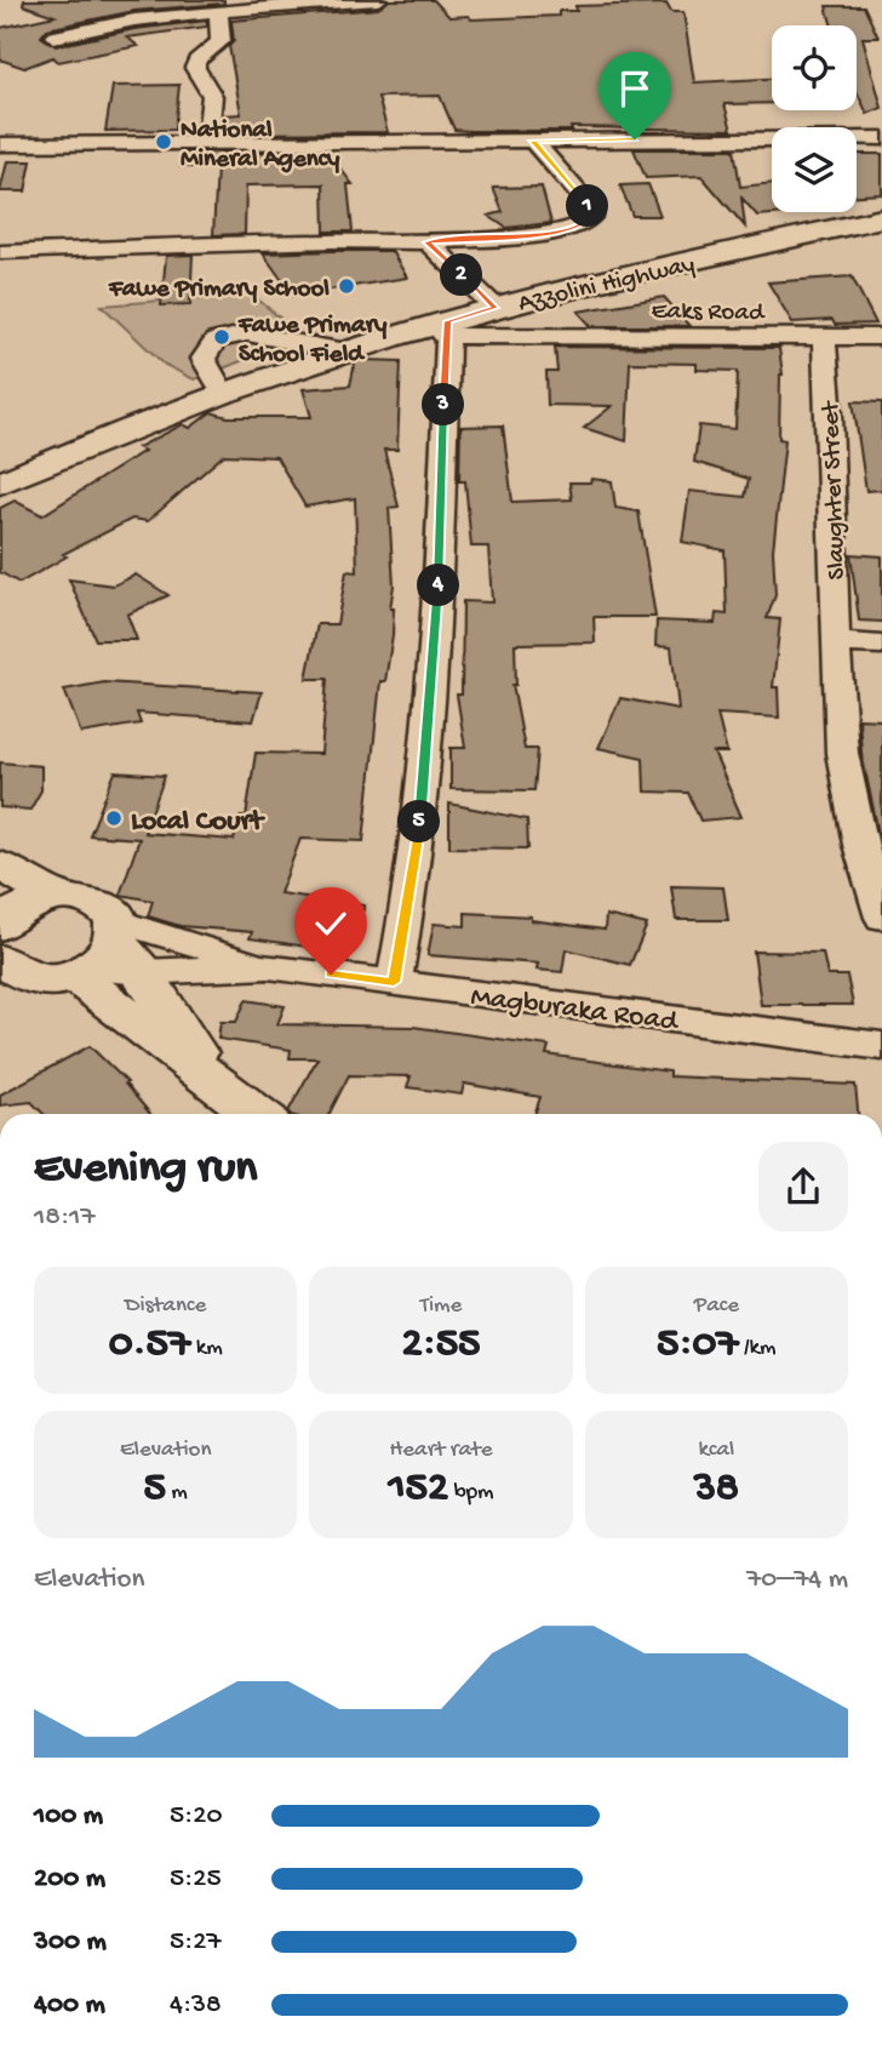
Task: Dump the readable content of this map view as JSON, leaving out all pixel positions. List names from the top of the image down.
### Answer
{
  "streets": {
    "main road": ["Azzolini Highway"],
    "street": ["Eaks Road", "Slaughter Street", "Magburaka Road"]
  },
  "crossings": [
    ["Azzolini Highway", "Eaks Road"],
    ["Eaks Road", "Slaughter Street"]
  ],
  "places": [
    "National Mineral Agency",
    "Fawe Primary School",
    "Fawe Primary School Field",
    "Local Court"
  ],
  "page": {
    "pins": [
      "1",
      "2",
      "3",
      "4",
      "5"
    ],
    "heading": ["Evening run", "18:17"],
    "stats": [
      ["Distance", "0.57 km"],
      ["Time", "2:55"],
      ["Pace", "5:07 /km"],
      ["Elevation", "5 m"],
      ["Heart rate", "152 bpm"],
      ["kcal", "38"]
    ],
    "chart": ["Elevation", "70–74 m"],
    "list": [
      {
        "name": "100 m",
        "note": "5:20"
      },
      {
        "name": "200 m",
        "note": "5:25"
      },
      {
        "name": "300 m",
        "note": "5:27"
      },
      {
        "name": "400 m",
        "note": "4:38"
      }
    ]
  }
}
